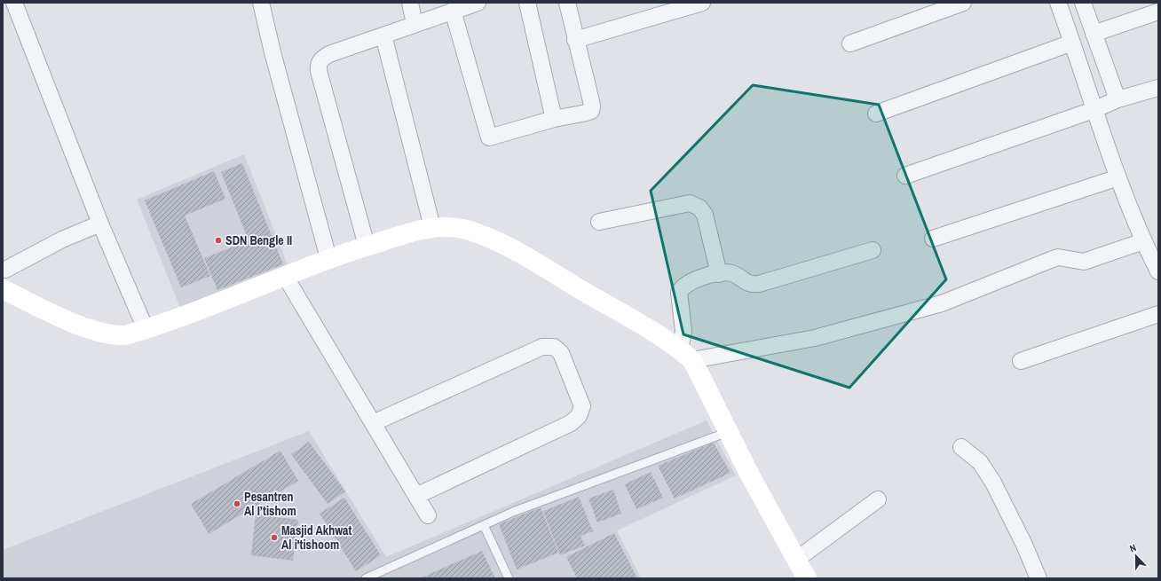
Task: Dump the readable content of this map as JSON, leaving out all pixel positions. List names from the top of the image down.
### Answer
{
  "places": ["SDN Bengle II", "Pesantren Al I’tishom", "Masjid Akhwat Al i'tishoom"],
  "north": "top"
}
